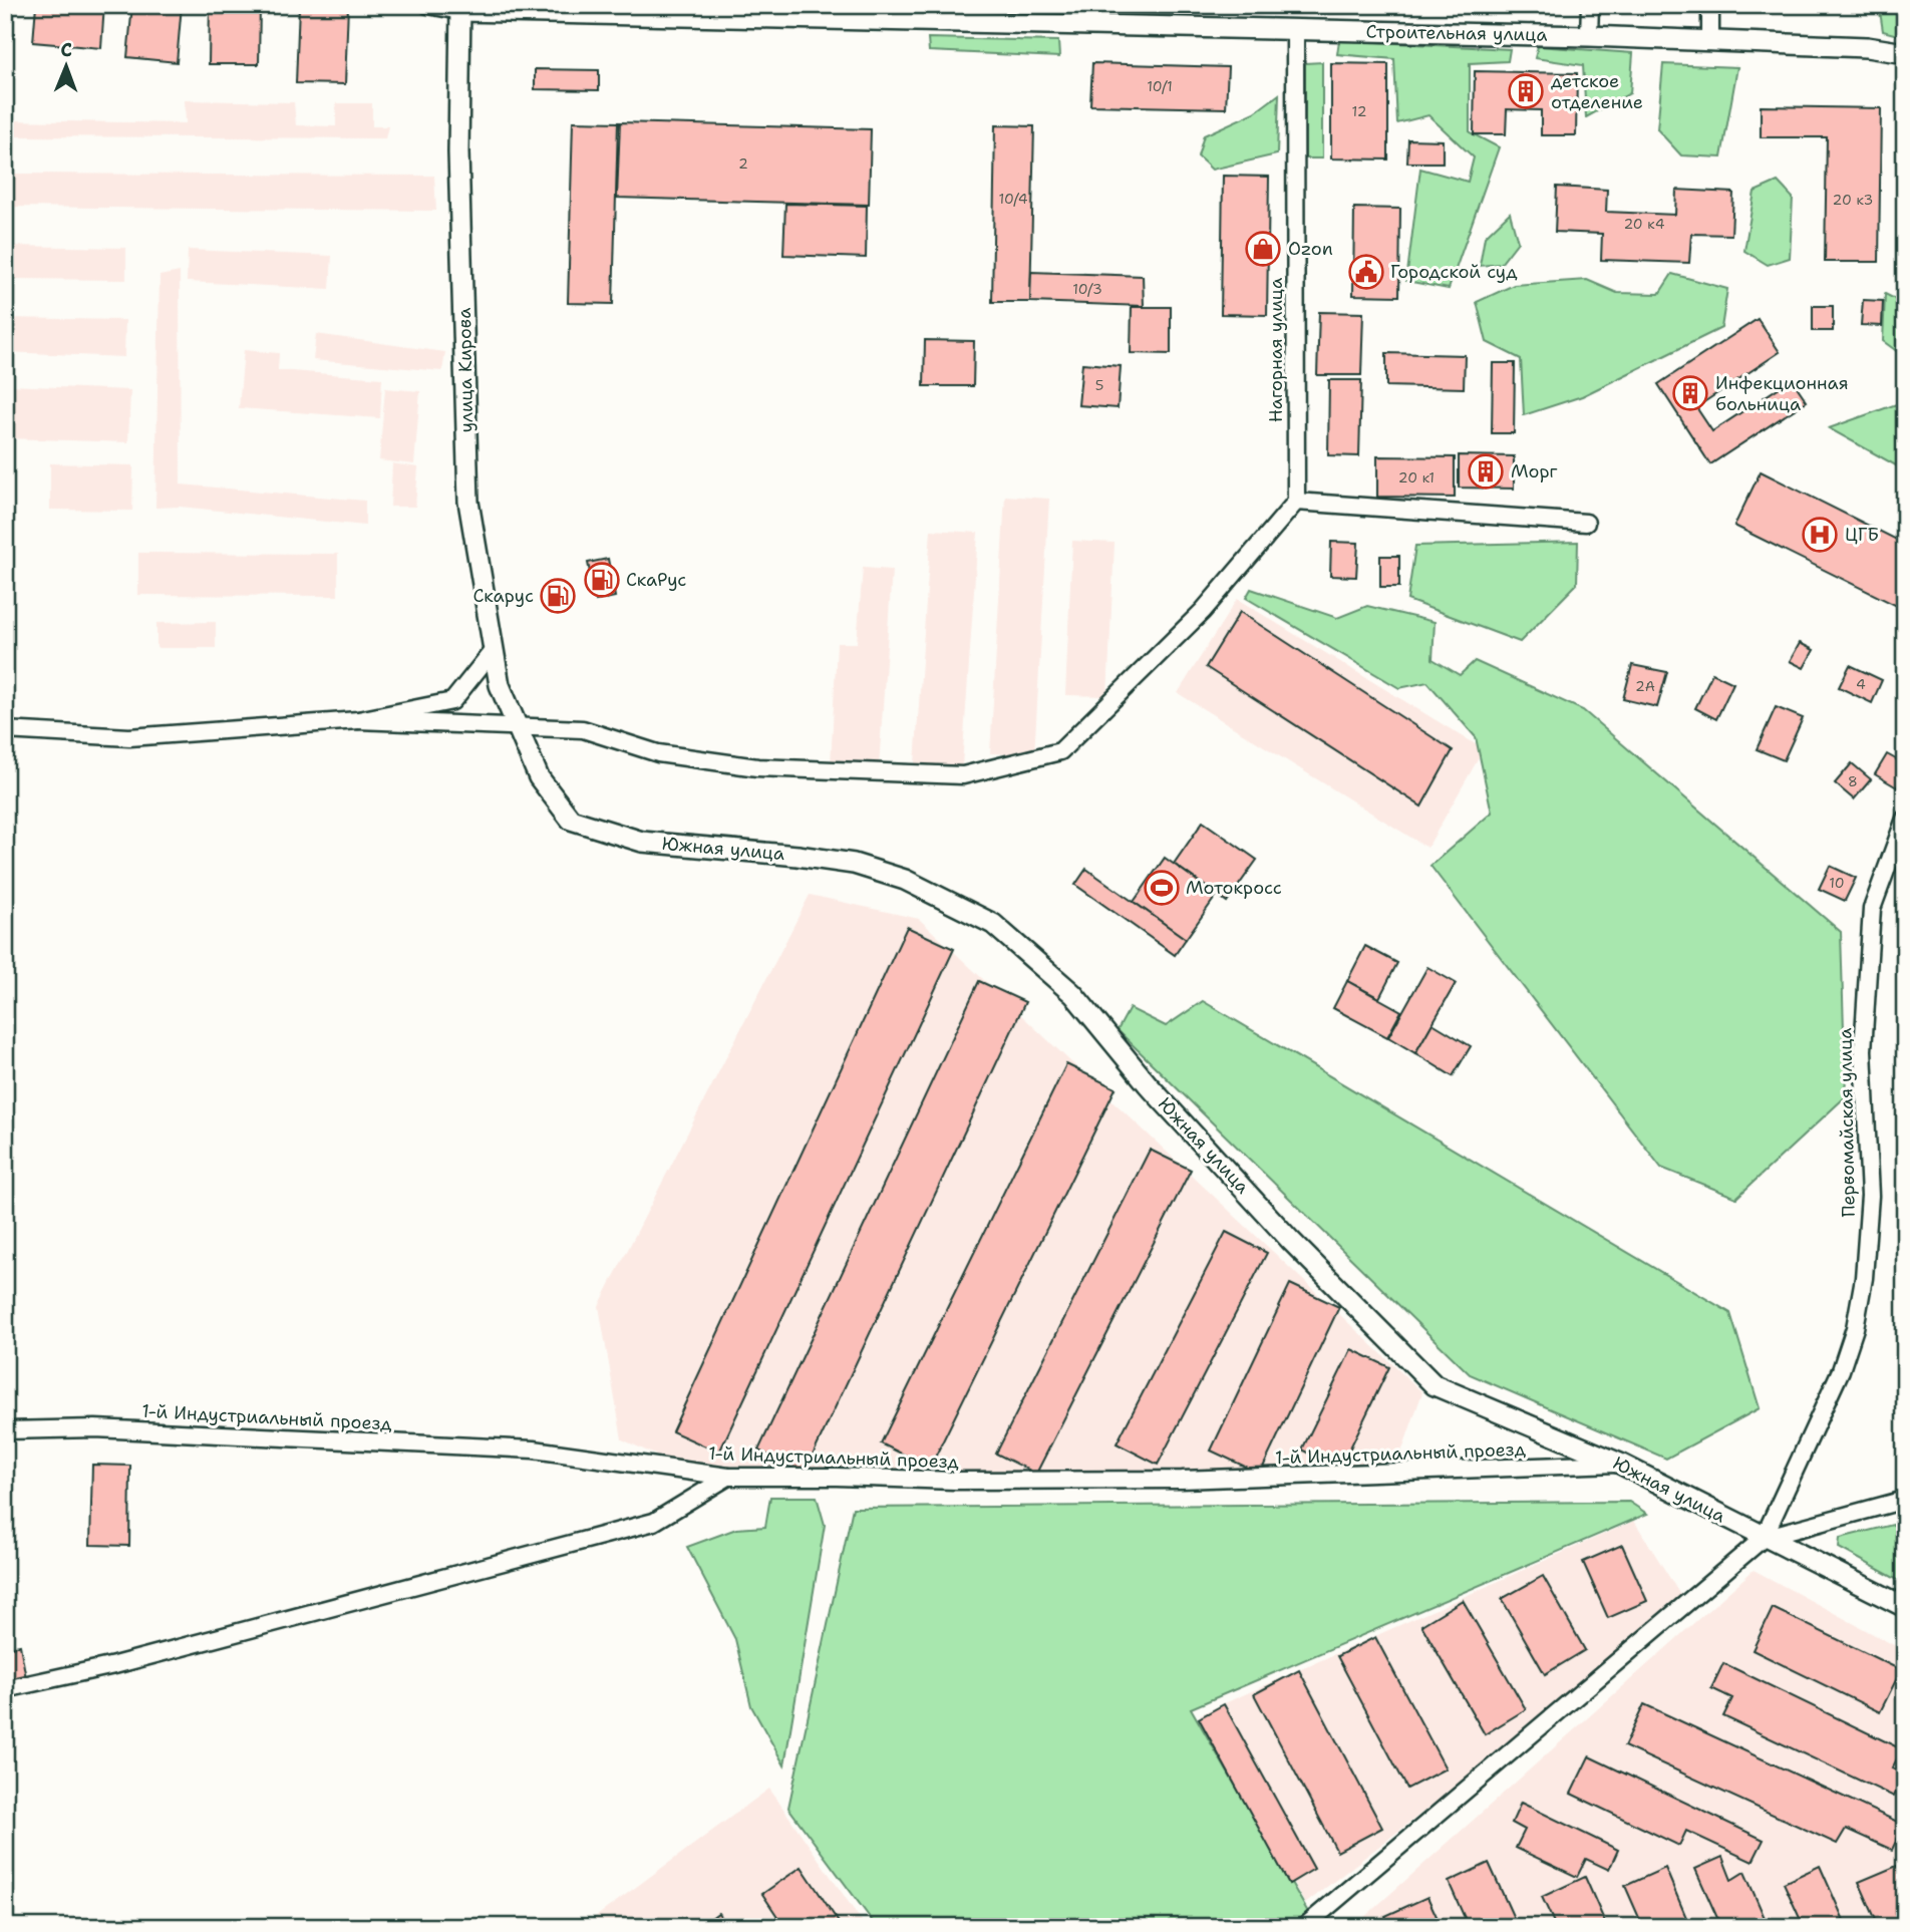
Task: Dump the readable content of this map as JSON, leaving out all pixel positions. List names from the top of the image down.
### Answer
{
  "streets": {
    "street": [
      "Строительная улица",
      "Нагорная улица",
      "улица Кирова",
      "Южная улица",
      "Первомайская улица",
      "1-й Индустриальный проезд"
    ]
  },
  "crossings": [
    ["Строительная улица", "Нагорная улица"],
    ["Строительная улица", "улица Кирова"],
    ["улица Кирова", "Южная улица"],
    ["Южная улица", "Первомайская улица"],
    ["Южная улица", "1-й Индустриальный проезд"]
  ],
  "places": {
    "building": ["детское отделение", "Инфекционная больница", "Морг"],
    "shop": ["Ozon"],
    "public building": ["Городской суд"],
    "hospital": ["ЦГБ"],
    "fuel station": ["СкаРус", "Скарус"],
    "sports": ["Мотокросс"]
  },
  "house_numbers": [
    "10/1",
    "12",
    "2",
    "10/4",
    "20 к3",
    "20 к4",
    "10/3",
    "5",
    "20 к1",
    "4",
    "2А",
    "8",
    "10"
  ],
  "north": "top"
}
